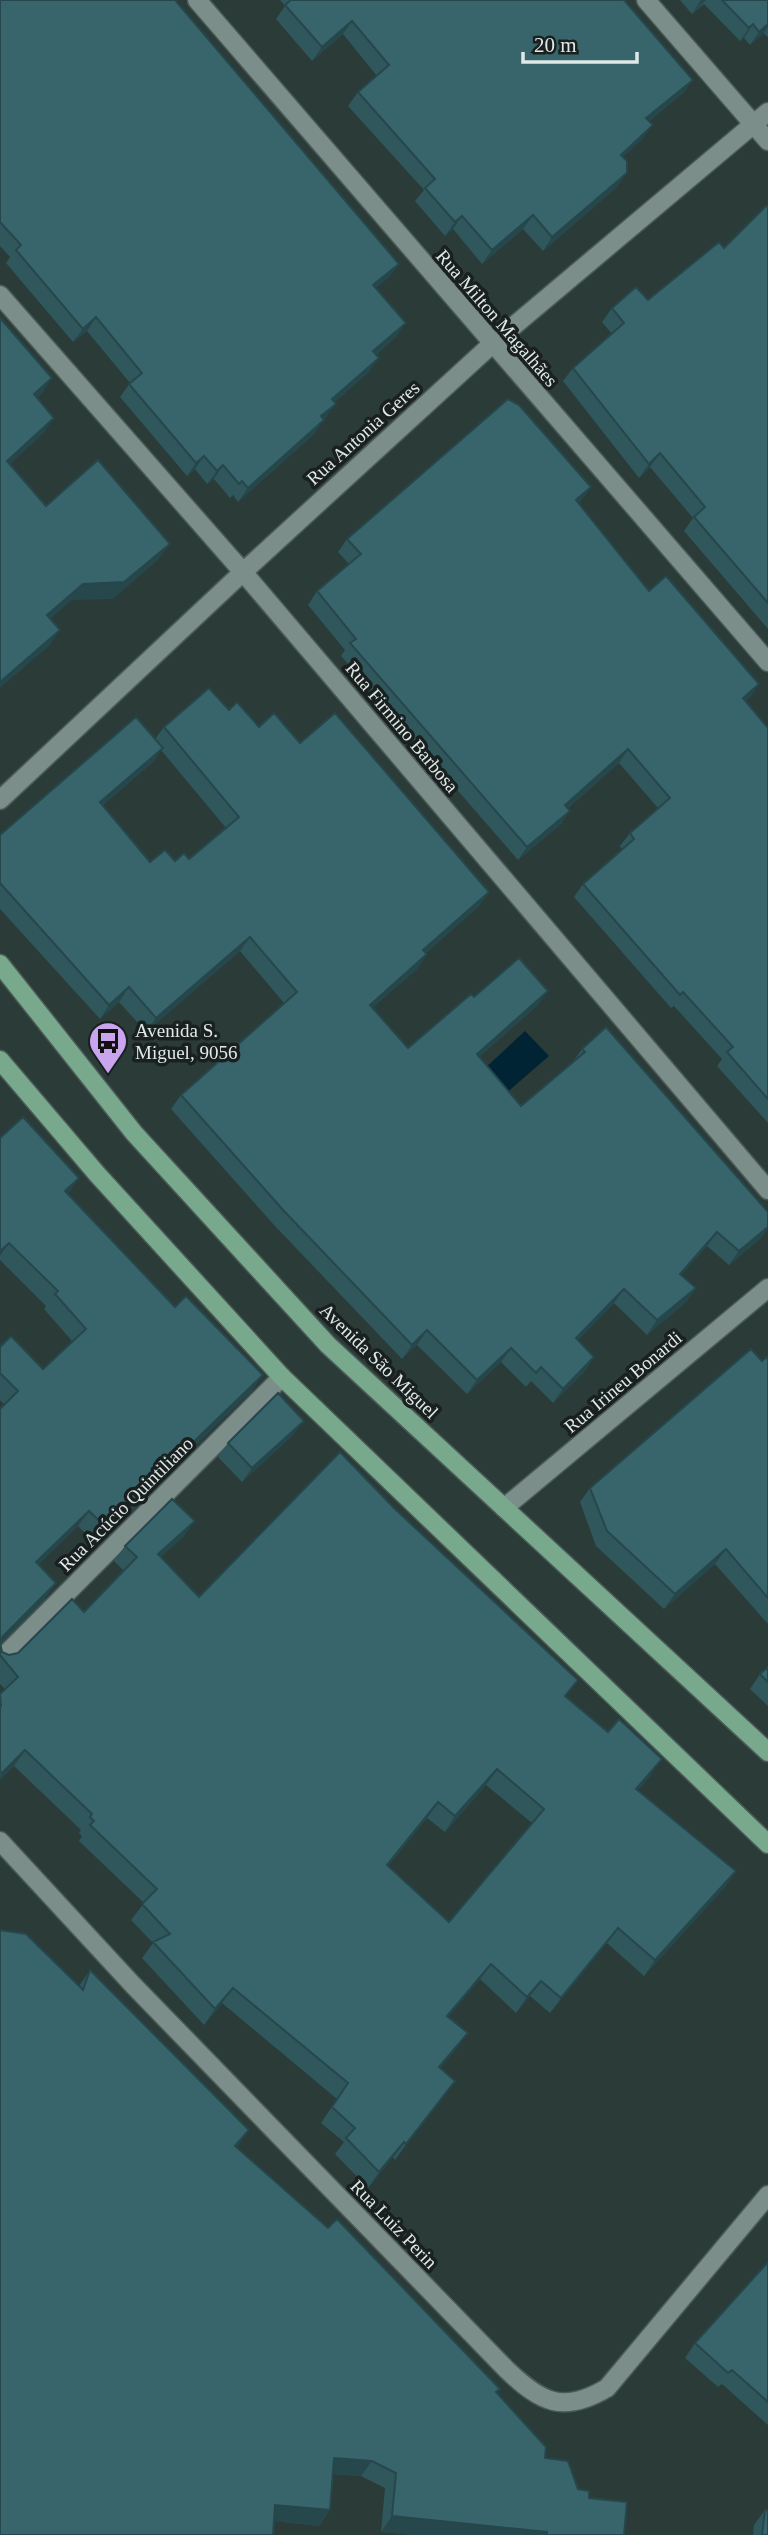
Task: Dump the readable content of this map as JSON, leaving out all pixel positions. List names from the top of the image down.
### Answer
{
  "streets": {
    "main road": ["Avenida São Miguel"],
    "street": [
      "Rua Milton Magalhães",
      "Rua Antonia Geres",
      "Rua Firmino Barbosa",
      "Rua Irineu Bonardi",
      "Rua Acúcio Quintiliano",
      "Rua Luiz Perin"
    ]
  },
  "crossings": [
    ["Rua Milton Magalhães", "Rua Antonia Geres"],
    ["Rua Antonia Geres", "Rua Firmino Barbosa"],
    ["Avenida São Miguel", "Rua Irineu Bonardi"]
  ],
  "places": {
    "bus stop": ["Avenida S. Miguel, 9056"]
  },
  "scale_bar": "20 m"
}
